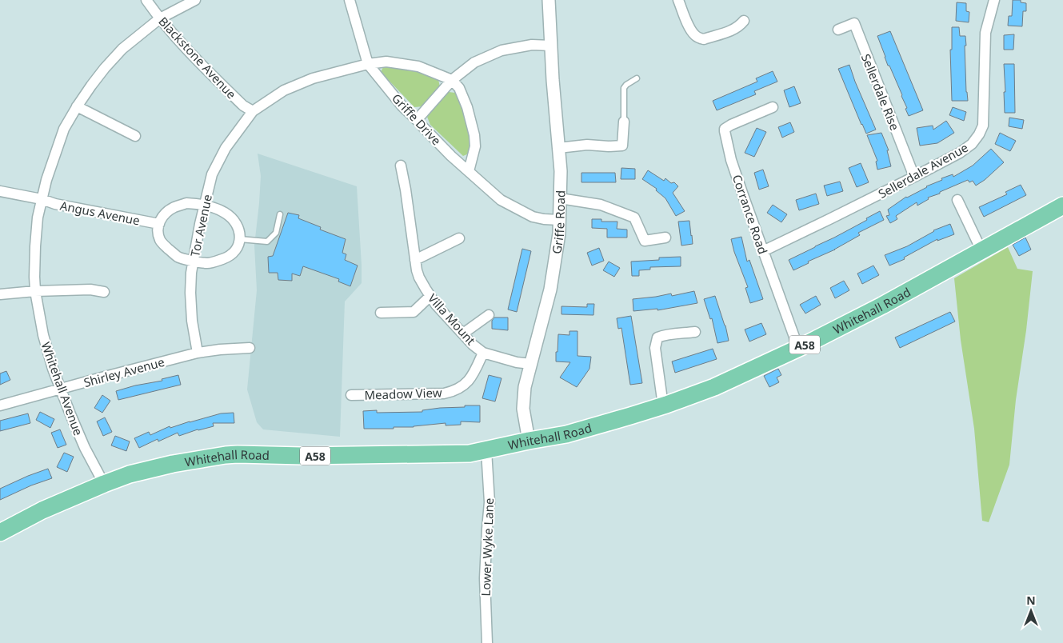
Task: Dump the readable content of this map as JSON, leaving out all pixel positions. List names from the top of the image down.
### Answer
{
  "streets": {
    "highway": ["Whitehall Road", "A58"],
    "street": [
      "Blackstone Avenue",
      "Sellerdale Rise",
      "Griffe Drive",
      "Sellerdale Avenue",
      "Angus Avenue",
      "Corrance Road",
      "Griffe Road",
      "Tor Avenue",
      "Villa Mount",
      "Shirley Avenue",
      "Whitehall Avenue",
      "Meadow View",
      "Lower Wyke Lane"
    ]
  },
  "crossings": [
    ["Blackstone Avenue", "Tor Avenue"],
    ["Blackstone Avenue", "Whitehall Avenue"],
    ["Sellerdale Rise", "Sellerdale Avenue"],
    ["Griffe Drive", "Griffe Road"],
    ["Sellerdale Avenue", "Corrance Road"],
    ["Angus Avenue", "Whitehall Avenue"],
    ["Corrance Road", "Whitehall Road"],
    ["Griffe Road", "Whitehall Road"],
    ["Griffe Road", "Villa Mount"],
    ["Tor Avenue", "Shirley Avenue"],
    ["Whitehall Road", "Whitehall Avenue"],
    ["Whitehall Road", "Lower Wyke Lane"],
    ["Villa Mount", "Meadow View"],
    ["Shirley Avenue", "Whitehall Avenue"]
  ],
  "north": "top"
}
